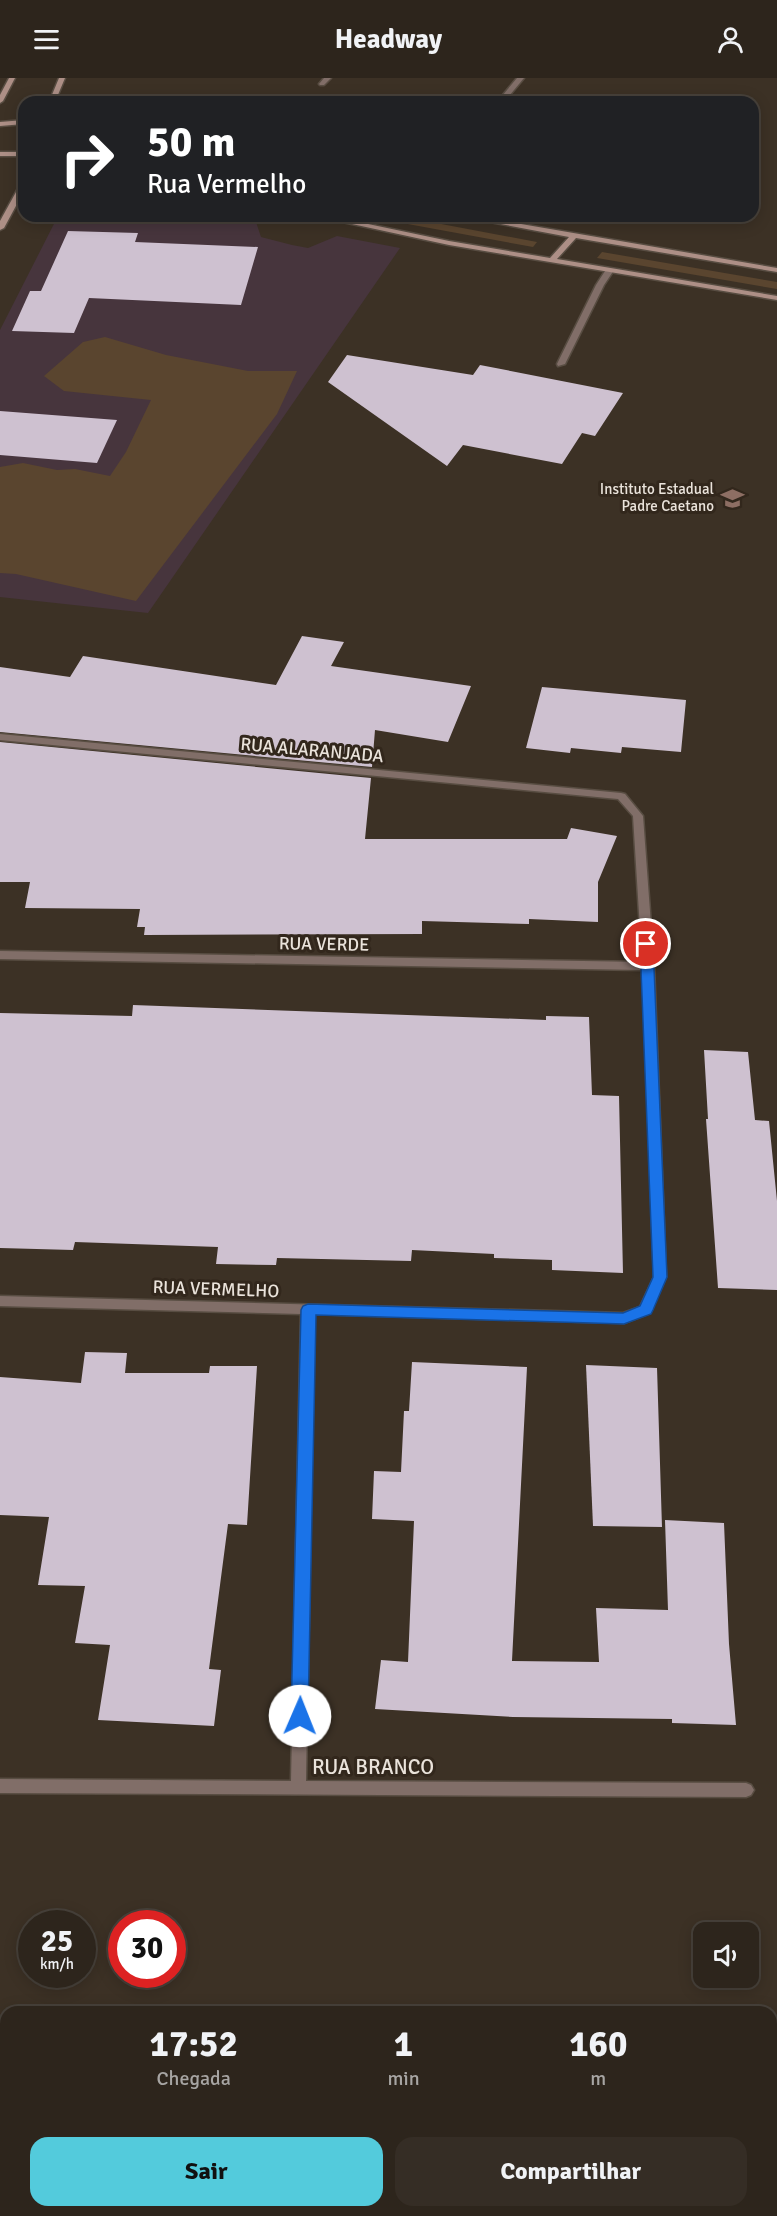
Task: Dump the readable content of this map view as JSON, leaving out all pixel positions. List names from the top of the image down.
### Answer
{
  "streets": {
    "street": [
      "RUA ALARANJADA",
      "RUA VERDE",
      "RUA VERMELHO",
      "RUA BRANCO"
    ]
  },
  "crossings": [
    ["RUA ALARANJADA", "RUA VERDE"],
    ["RUA ALARANJADA", "RUA VERMELHO"],
    ["RUA VERDE", "RUA VERMELHO"]
  ],
  "places": {
    "school or university": ["Instituto Estadual Padre Caetano"]
  },
  "page": {
    "header": "Headway",
    "turn": ["50 m", "Rua Vermelho"],
    "speed": "25 km/h",
    "limit": "30",
    "eta": [
      "17:52",
      "Chegada",
      "1",
      "min",
      "160",
      "m"
    ],
    "buttons": ["Sair", "Compartilhar"]
  }
}
